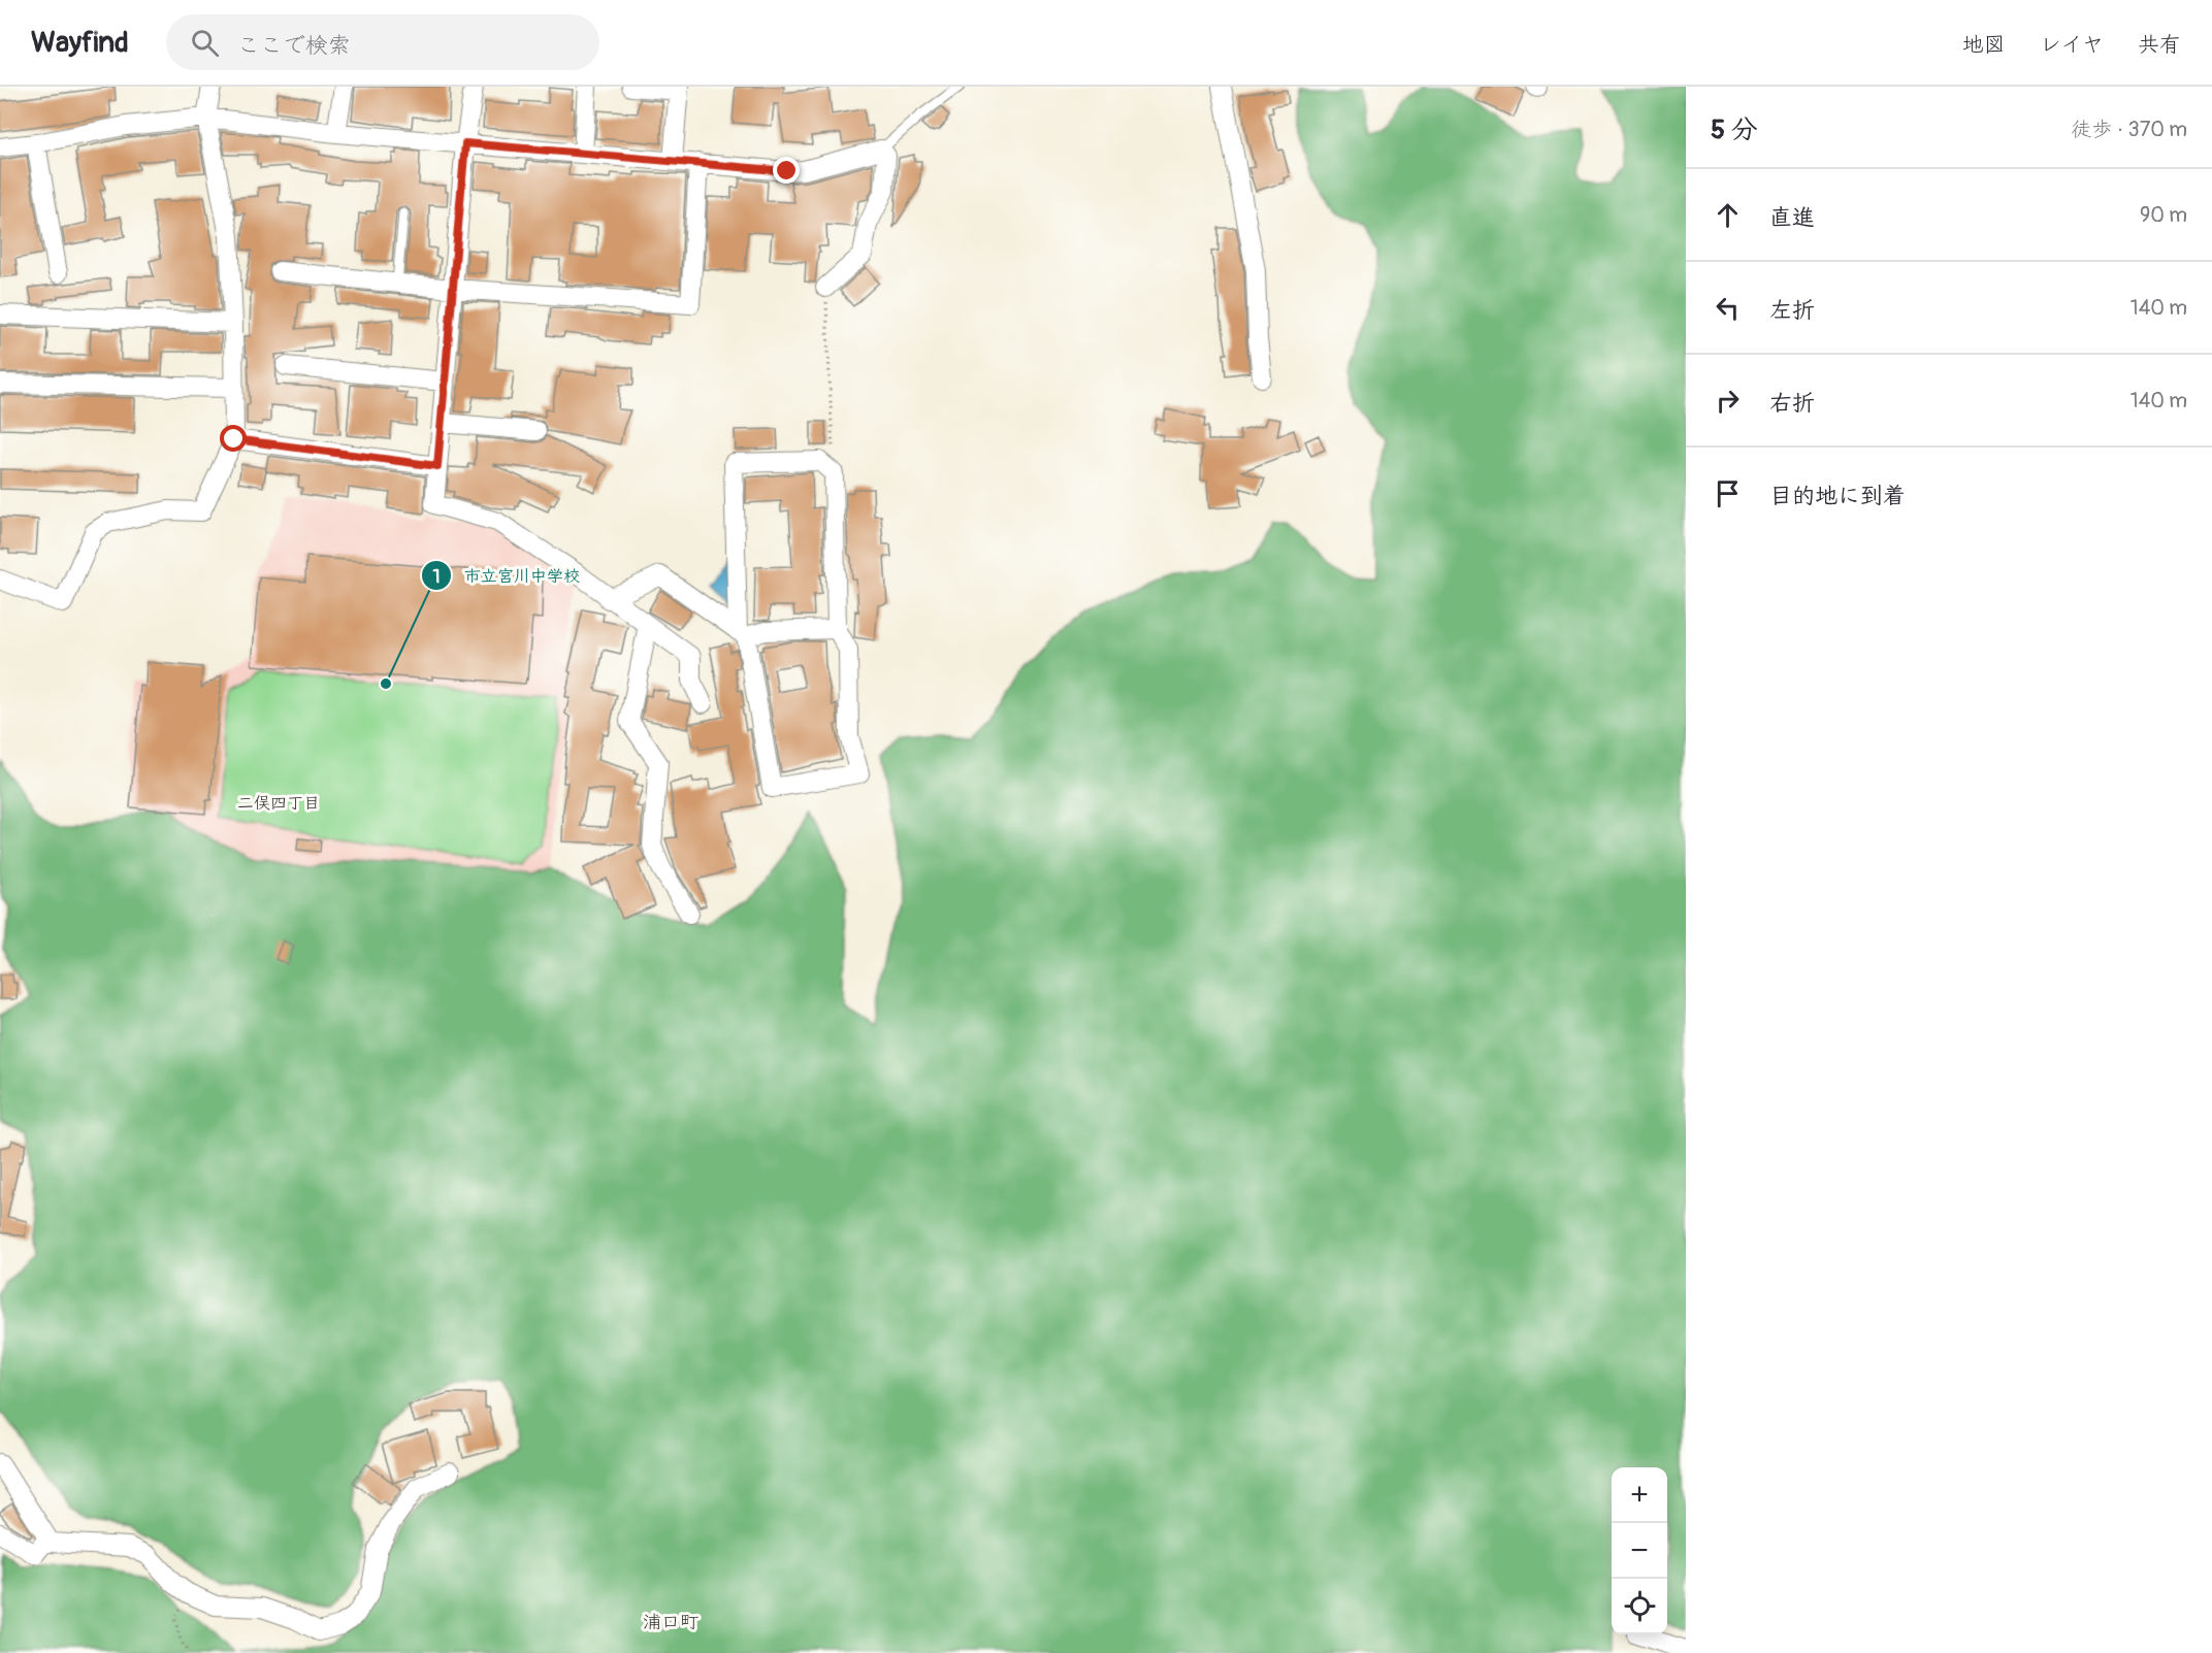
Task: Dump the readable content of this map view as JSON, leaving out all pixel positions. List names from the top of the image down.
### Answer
{
  "districts": ["二俣四丁目", "浦口町"],
  "places": ["市立宮川中学校"],
  "page": {
    "header": "Wayfind",
    "search": "ここで検索",
    "nav": ["地図", "レイヤ", "共有"],
    "heading": ["5 分", "徒歩 · 370 m"],
    "list": [
      ["直進", "90 m"],
      ["左折", "140 m"],
      ["右折", "140 m"],
      "目的地に到着"
    ],
    "map_buttons": ["+", "−"]
  }
}
